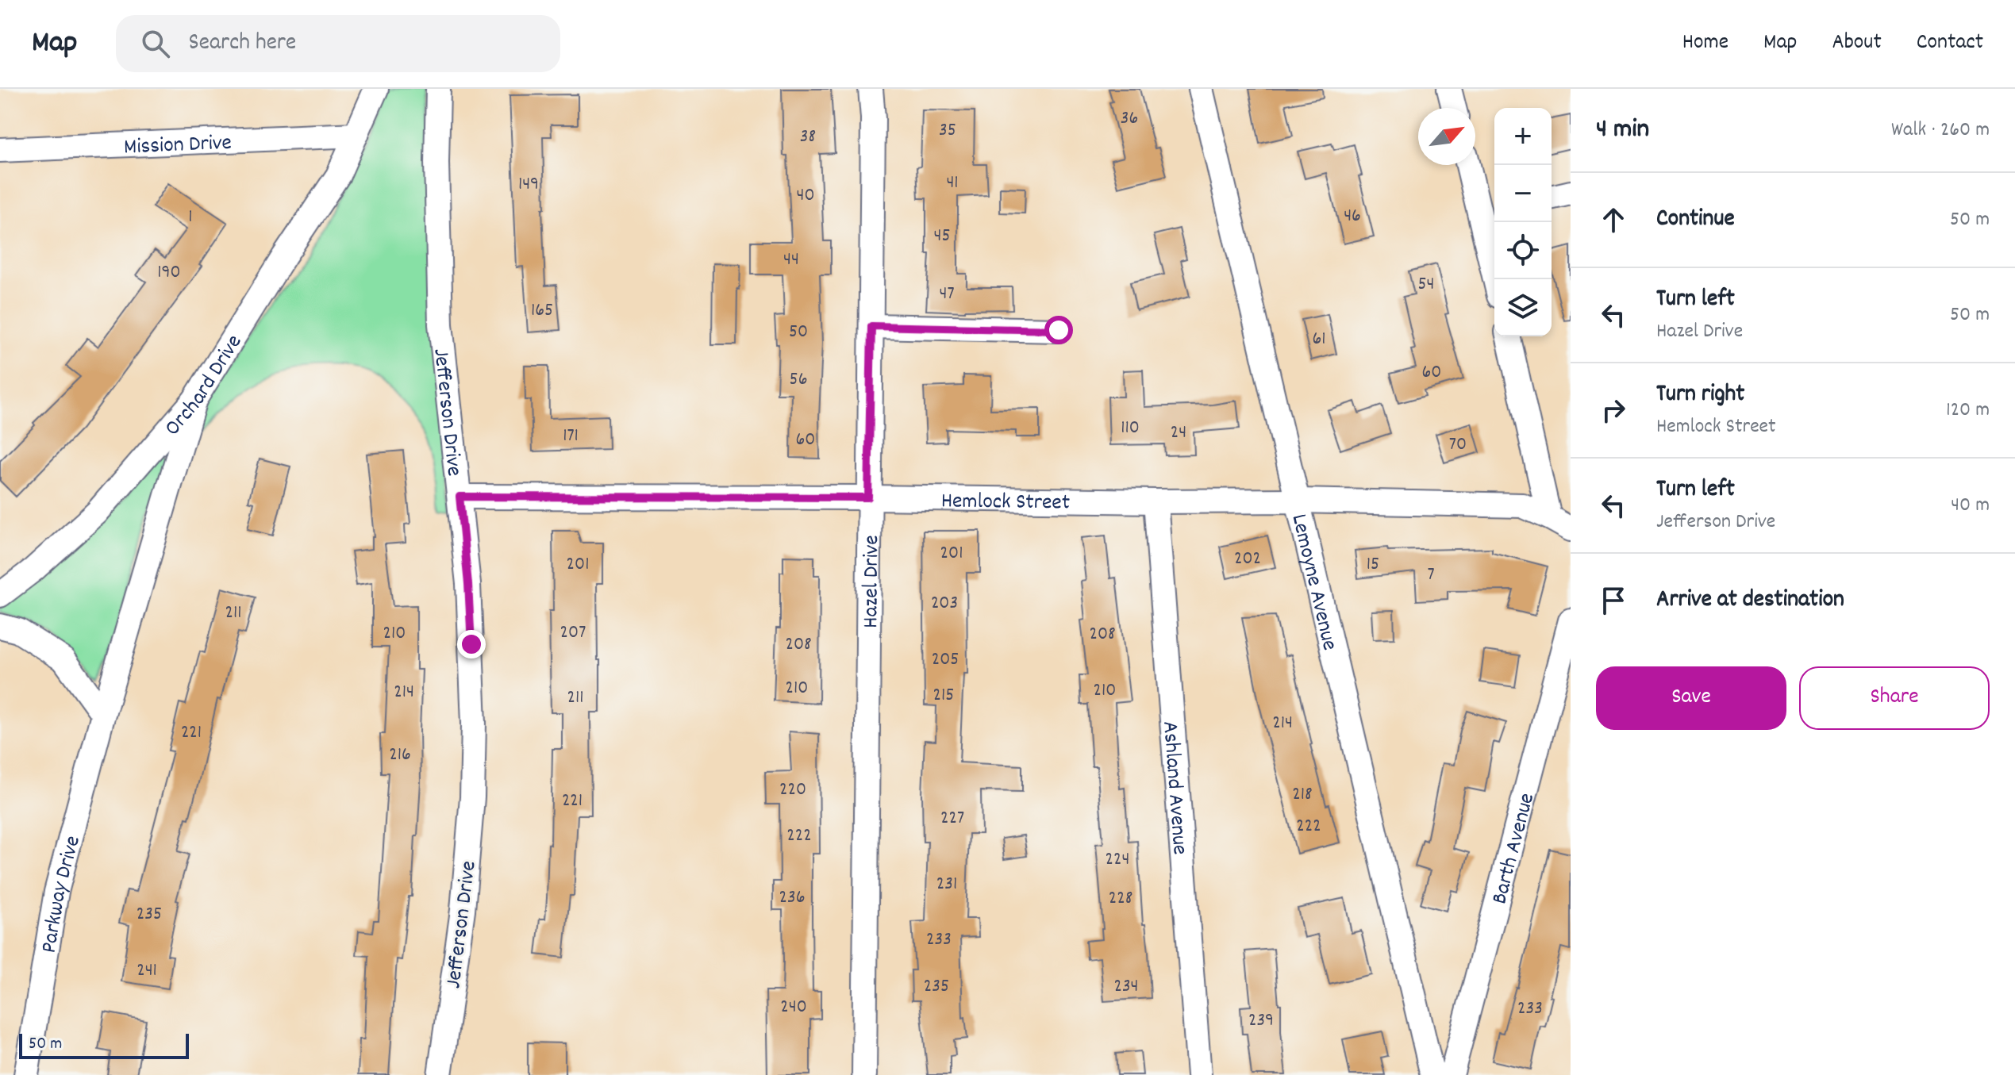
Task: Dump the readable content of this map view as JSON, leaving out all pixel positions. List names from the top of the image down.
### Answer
{
  "streets": {
    "street": [
      "Mission Drive",
      "Orchard Drive",
      "Jefferson Drive",
      "Hemlock Street",
      "Hazel Drive",
      "Lemoyne Avenue",
      "Ashland Avenue",
      "Barth Avenue",
      "Parkway Drive"
    ]
  },
  "crossings": [
    ["Mission Drive", "Orchard Drive"],
    ["Orchard Drive", "Parkway Drive"],
    ["Jefferson Drive", "Hemlock Street"],
    ["Hemlock Street", "Hazel Drive"],
    ["Hemlock Street", "Lemoyne Avenue"],
    ["Hemlock Street", "Ashland Avenue"]
  ],
  "house_numbers": [
    "36",
    "35",
    "38",
    "41",
    "149",
    "40",
    "46",
    "1",
    "45",
    "44",
    "190",
    "54",
    "47",
    "165",
    "50",
    "61",
    "60",
    "56",
    "110",
    "24",
    "171",
    "60",
    "70",
    "201",
    "202",
    "201",
    "15",
    "7",
    "203",
    "211",
    "207",
    "210",
    "208",
    "208",
    "205",
    "210",
    "210",
    "214",
    "215",
    "211",
    "214",
    "221",
    "216",
    "220",
    "218",
    "221",
    "227",
    "222",
    "222",
    "224",
    "231",
    "236",
    "228",
    "235",
    "233",
    "241",
    "235",
    "234",
    "240",
    "233",
    "239"
  ],
  "scale_bar": "50 m",
  "north": "top right",
  "page": {
    "header": "Map",
    "search": "Search here",
    "nav": [
      "Home",
      "Map",
      "About",
      "Contact"
    ],
    "heading": ["4 min", "Walk · 260 m"],
    "map_buttons": ["+", "−"],
    "list": [
      ["Continue", "50 m"],
      ["Turn left", "Hazel Drive", "50 m"],
      ["Turn right", "Hemlock Street", "120 m"],
      ["Turn left", "Jefferson Drive", "40 m"],
      "Arrive at destination"
    ],
    "buttons": ["Save", "Share"],
    "scale": "50 m"
  }
}
